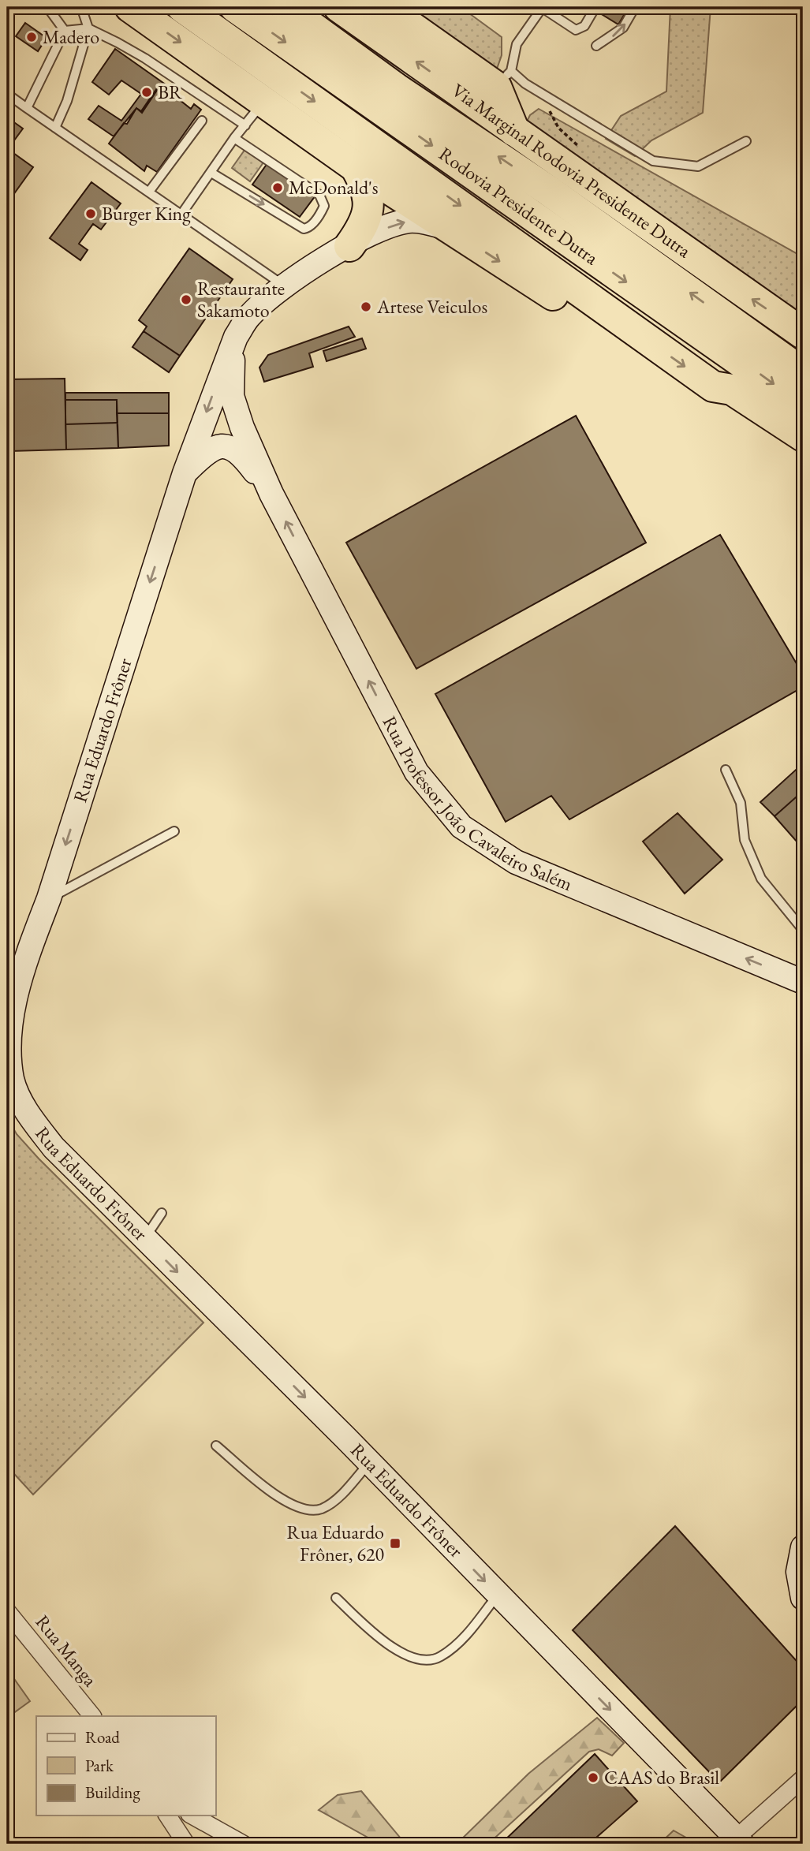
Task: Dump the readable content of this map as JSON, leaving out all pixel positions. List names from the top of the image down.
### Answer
{
  "streets": {
    "highway": ["Via Marginal Rodovia Presidente Dutra", "Rodovia Presidente Dutra"],
    "main road": ["Rua Eduardo Frôner", "Rua Professor João Cavaleiro Salém"],
    "street": ["Rua Manga"]
  },
  "crossings": [
    ["Rua Eduardo Frôner", "Rua Professor João Cavaleiro Salém"]
  ],
  "one_way": ["Rua Eduardo Frôner", "Rua Professor João Cavaleiro Salém"],
  "places": {
    "other": [
      "Madero",
      "BR",
      "McDonald's",
      "Burger King",
      "Restaurante Sakamoto",
      "Artese Veiculos",
      "CAAS do Brasil"
    ],
    "transit": ["Rua Eduardo Frôner, 620"]
  },
  "legend": ["Road", "Park", "Building"]
}
